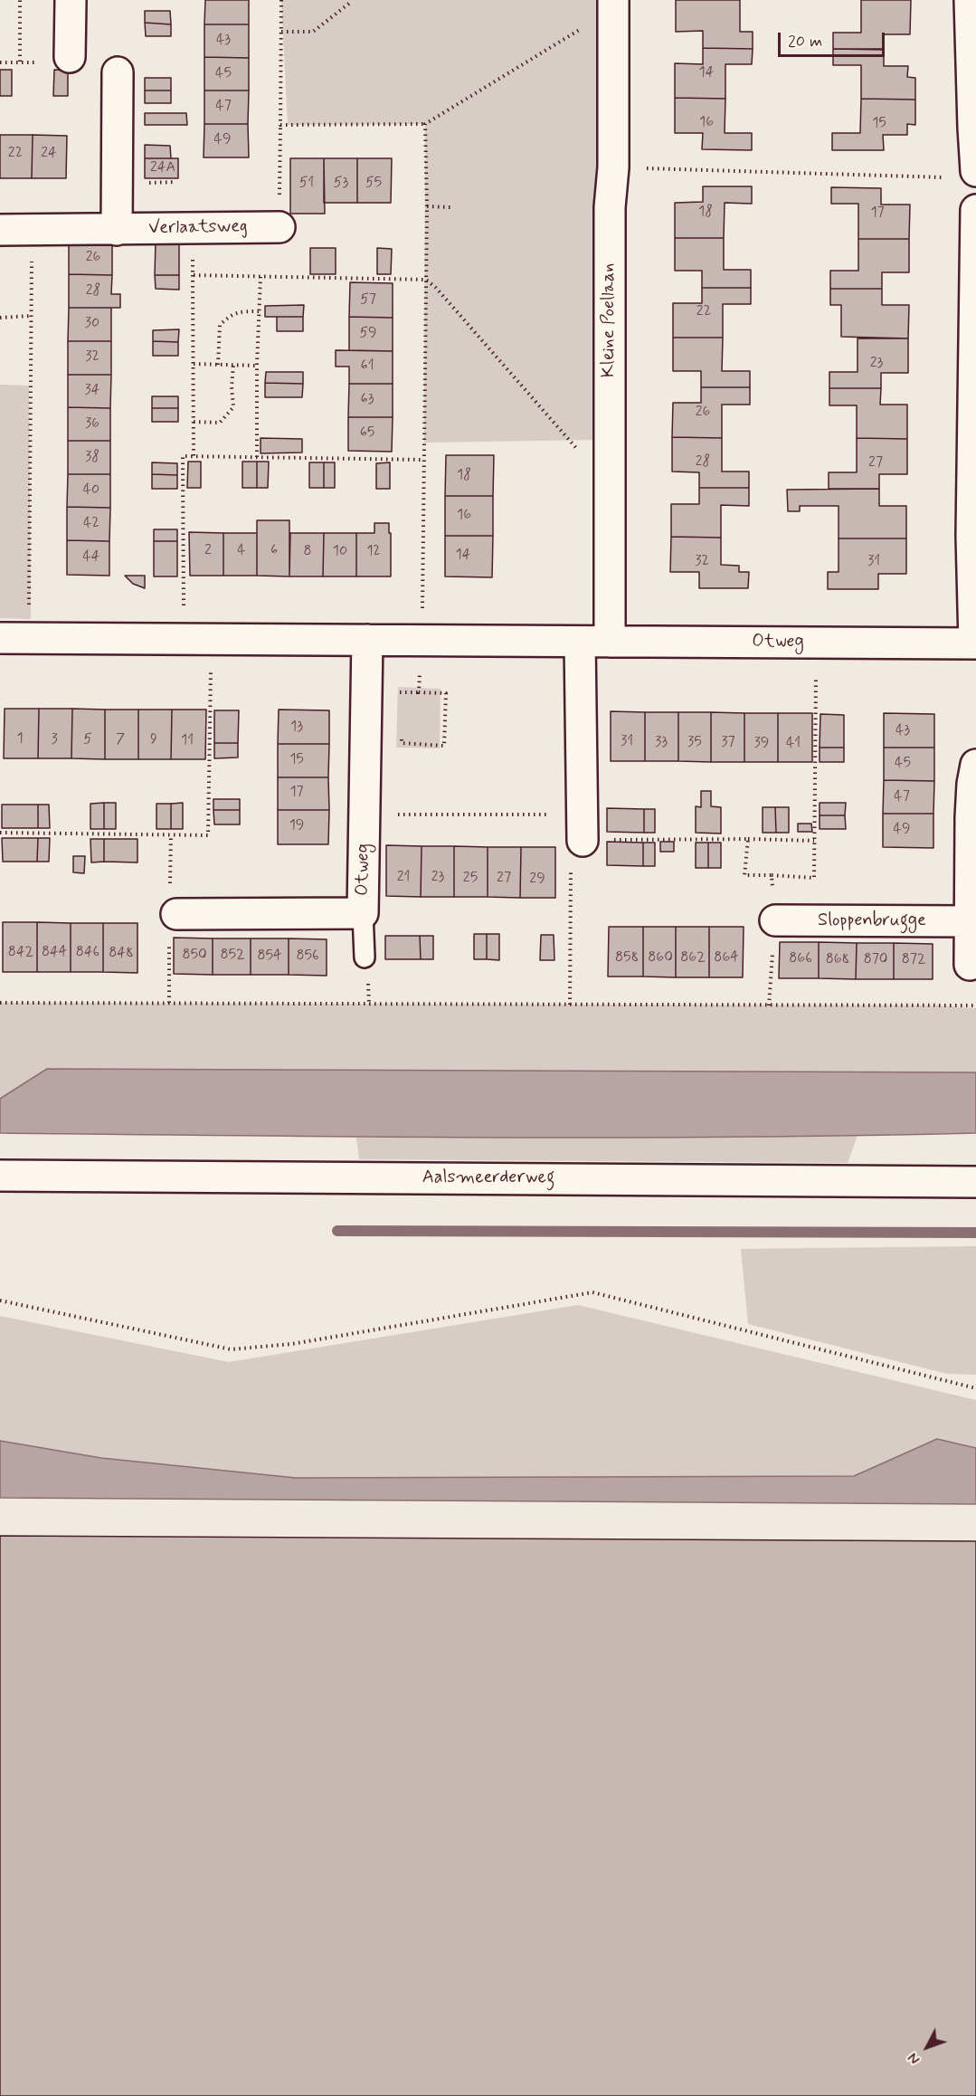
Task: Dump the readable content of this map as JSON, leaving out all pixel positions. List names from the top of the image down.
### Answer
{
  "streets": {
    "street": [
      "Verlaatsweg",
      "Kleine Poellaan",
      "Otweg",
      "Sloppenbrugge",
      "Aalsmeerderweg"
    ]
  },
  "crossings": [
    ["Kleine Poellaan", "Otweg"]
  ],
  "house_numbers": [
    "43",
    "14",
    "45",
    "47",
    "16",
    "15",
    "49",
    "22",
    "24",
    "24A",
    "51",
    "53",
    "55",
    "18",
    "17",
    "26",
    "28",
    "57",
    "22",
    "30",
    "59",
    "32",
    "23",
    "61",
    "34",
    "63",
    "26",
    "36",
    "65",
    "38",
    "28",
    "27",
    "18",
    "40",
    "16",
    "42",
    "2",
    "4",
    "6",
    "8",
    "10",
    "12",
    "14",
    "44",
    "32",
    "31",
    "13",
    "43",
    "1",
    "3",
    "5",
    "7",
    "9",
    "11",
    "31",
    "33",
    "35",
    "37",
    "39",
    "41",
    "15",
    "45",
    "17",
    "47",
    "19",
    "49",
    "21",
    "23",
    "25",
    "27",
    "29",
    "842",
    "844",
    "846",
    "848",
    "850",
    "852",
    "854",
    "856",
    "858",
    "860",
    "862",
    "864",
    "866",
    "868",
    "870",
    "872"
  ],
  "scale_bar": "20 m",
  "north": "bottom left"
}
